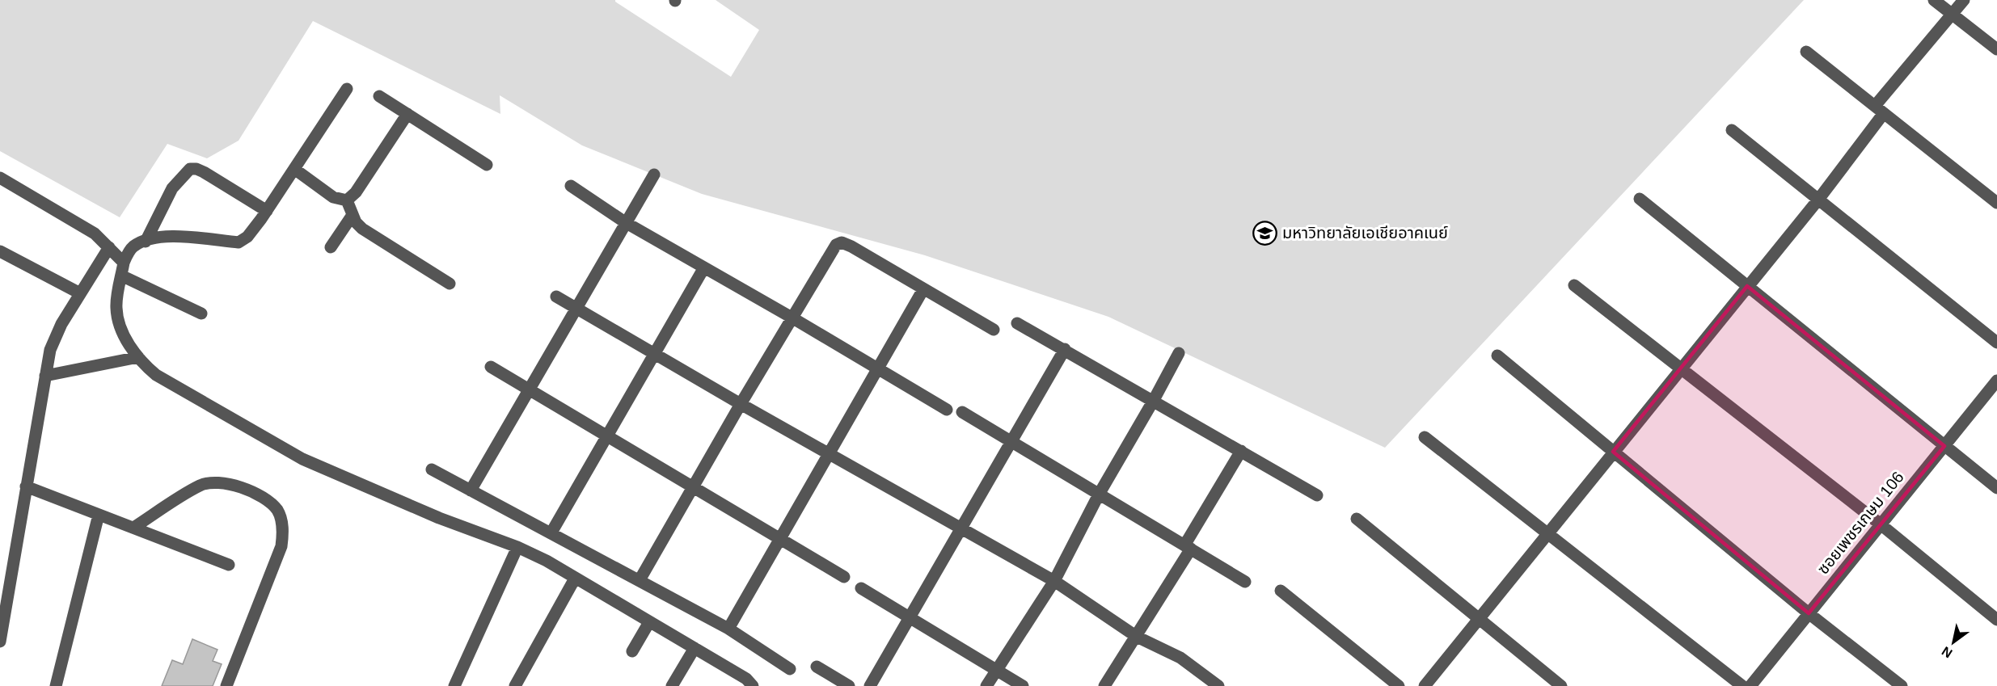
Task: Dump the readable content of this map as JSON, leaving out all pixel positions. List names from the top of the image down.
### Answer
{
  "streets": {
    "street": ["ซอยเพชรเกษม 106"]
  },
  "places": {
    "school or university": ["มหาวิทยาลัยเอเชียอาคเนย์"]
  },
  "north": "bottom left"
}
